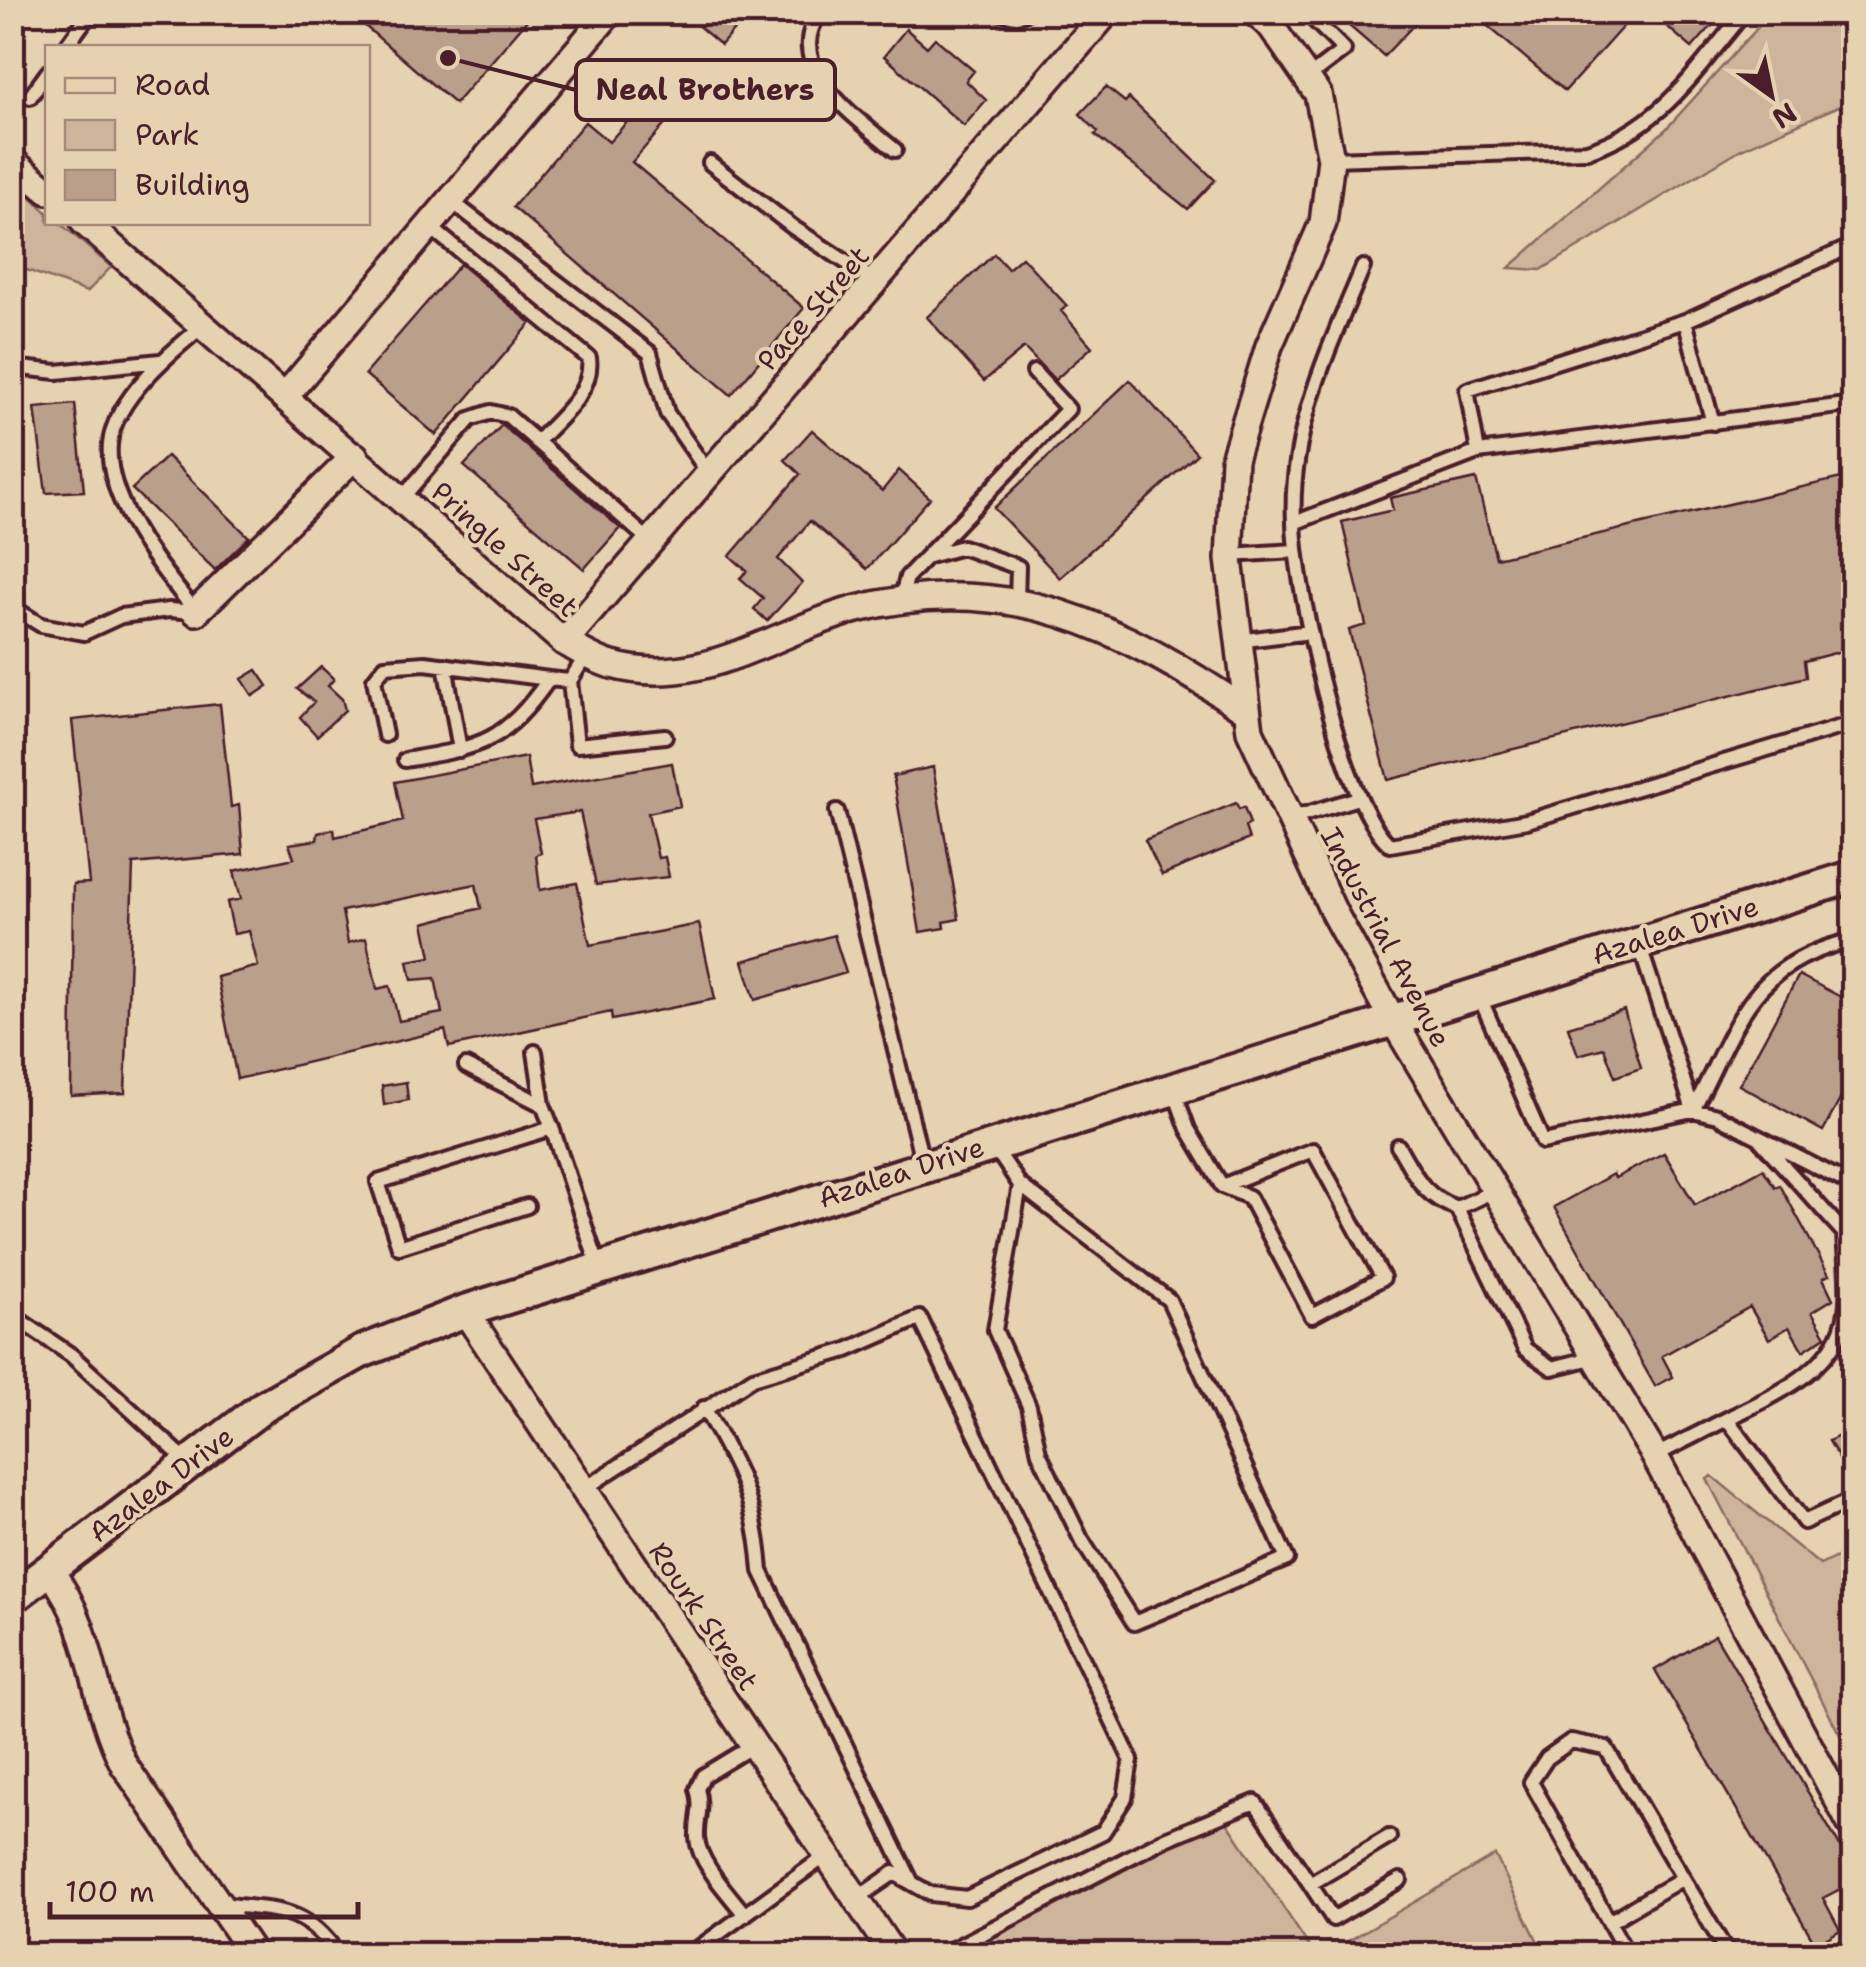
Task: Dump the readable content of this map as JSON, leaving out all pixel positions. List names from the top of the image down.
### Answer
{
  "streets": {
    "street": [
      "Pace Street",
      "Pringle Street",
      "Azalea Drive",
      "Industrial Avenue",
      "Rourk Street"
    ]
  },
  "crossings": [
    ["Pace Street", "Pringle Street"],
    ["Pringle Street", "Industrial Avenue"],
    ["Azalea Drive", "Industrial Avenue"],
    ["Azalea Drive", "Rourk Street"]
  ],
  "places": ["Neal Brothers"],
  "legend": ["Road", "Park", "Building"],
  "scale_bar": "100 m",
  "north": "bottom right"
}
